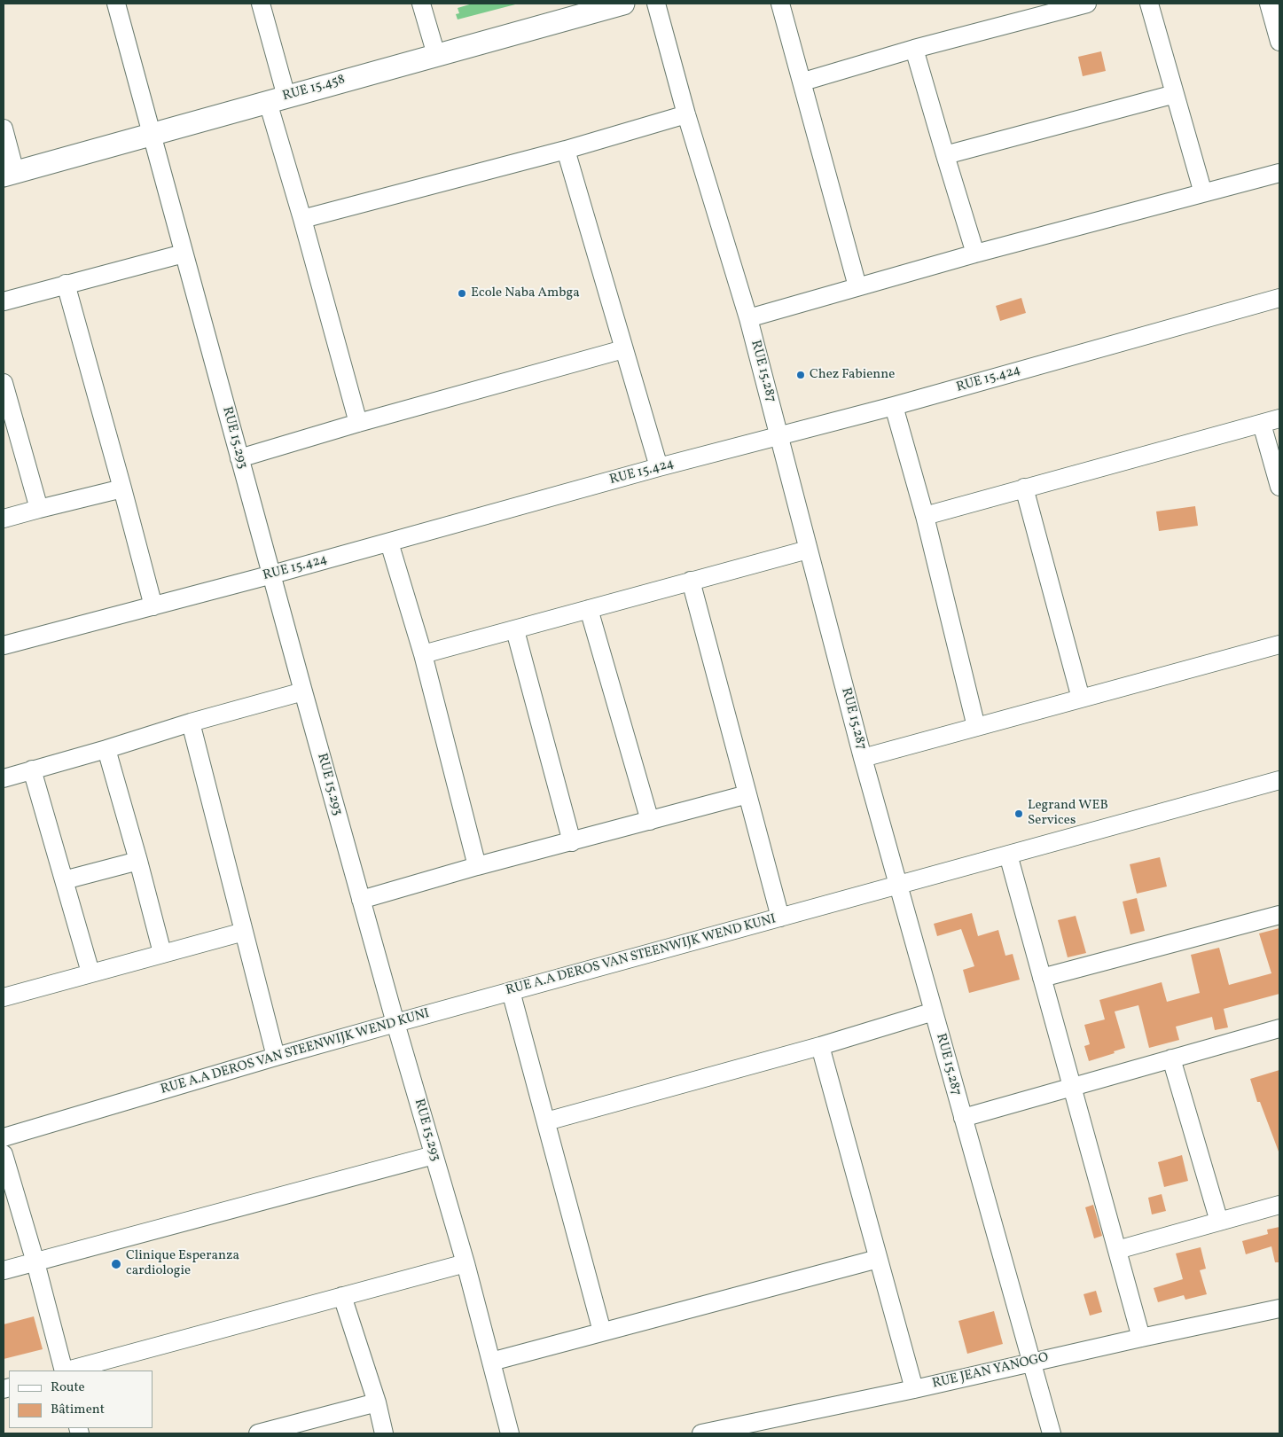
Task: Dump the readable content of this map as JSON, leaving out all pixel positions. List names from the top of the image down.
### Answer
{
  "streets": {
    "main road": ["RUE 15.458"],
    "street": [
      "RUE 15.287",
      "RUE 15.424",
      "RUE 15.293",
      "RUE A.A DEROS VAN STEENWIJK WEND KUNI",
      "RUE JEAN YANOGO"
    ]
  },
  "crossings": [
    ["RUE 15.458", "RUE 15.293"],
    ["RUE 15.287", "RUE 15.424"],
    ["RUE 15.287", "RUE A.A DEROS VAN STEENWIJK WEND KUNI"],
    ["RUE 15.287", "RUE JEAN YANOGO"],
    ["RUE 15.424", "RUE 15.293"],
    ["RUE 15.293", "RUE A.A DEROS VAN STEENWIJK WEND KUNI"]
  ],
  "places": [
    "Ecole Naba Ambga",
    "Chez Fabienne",
    "Legrand WEB Services",
    "Clinique Esperanza cardiologie"
  ],
  "legend": ["Route", "Bâtiment"]
}
